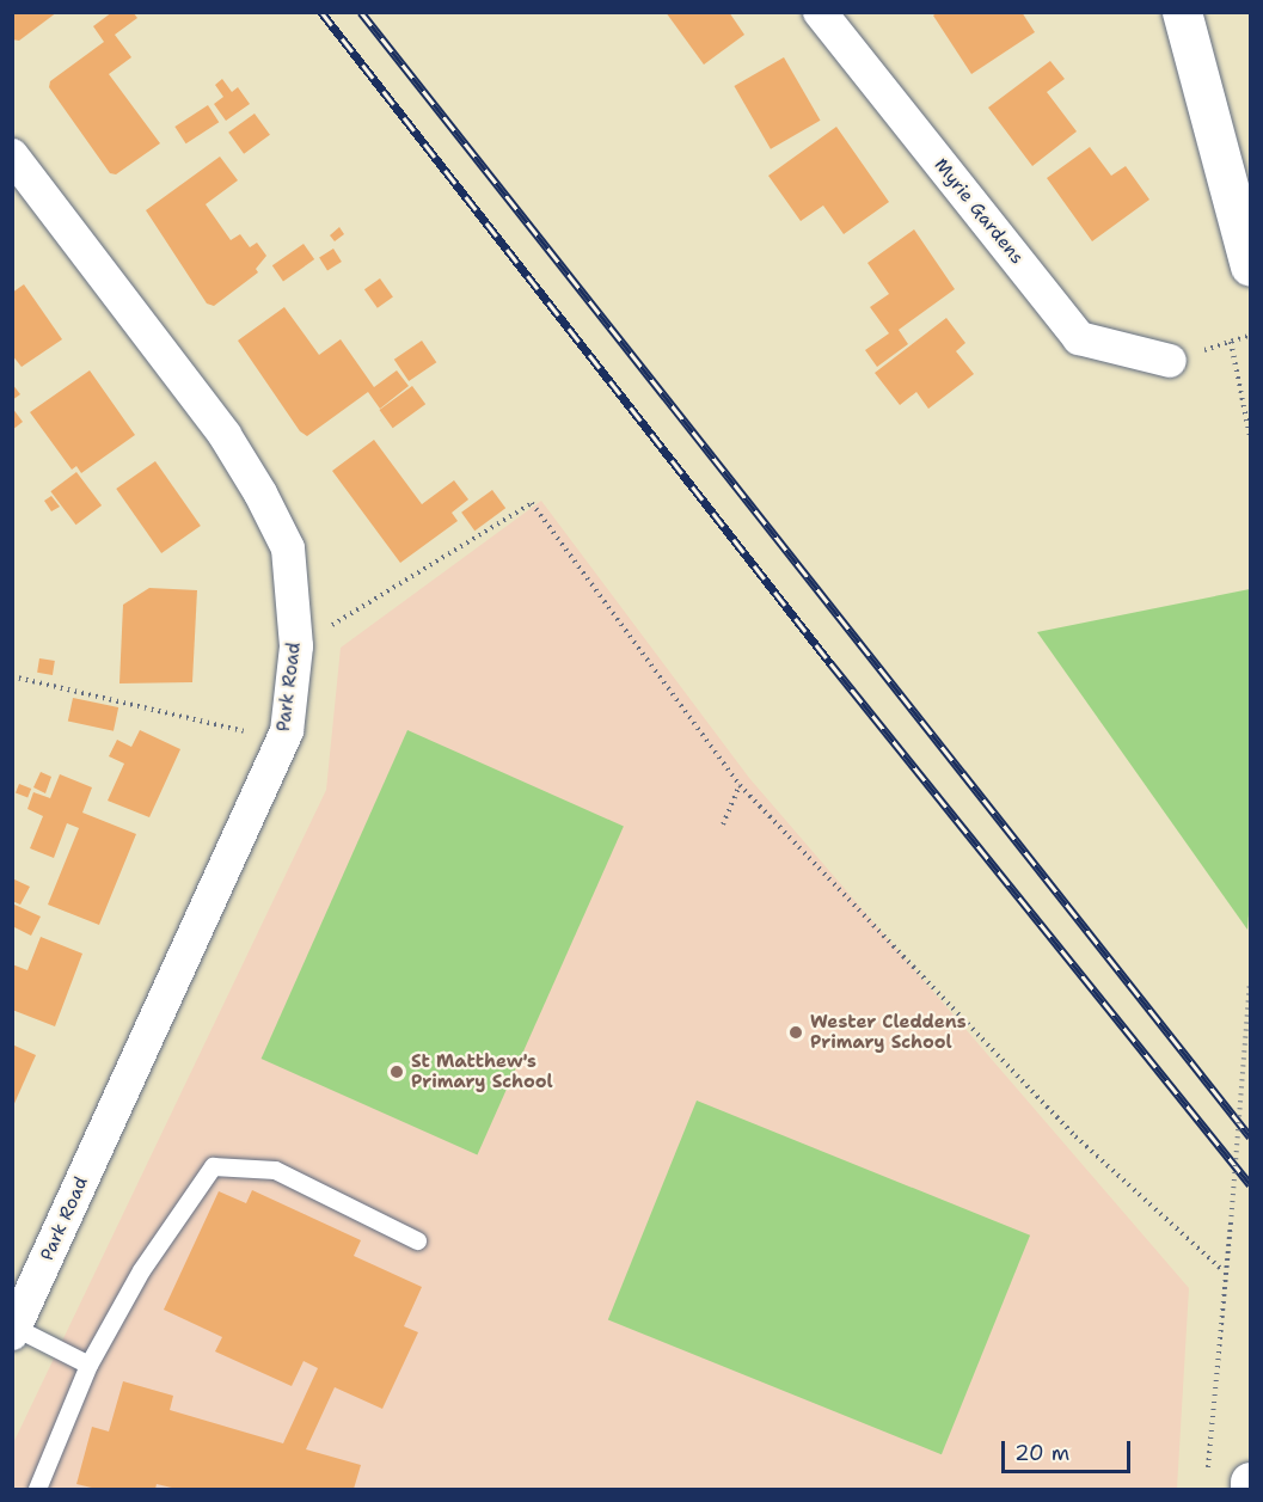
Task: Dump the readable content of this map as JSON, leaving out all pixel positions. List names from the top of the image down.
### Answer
{
  "streets": {
    "street": ["Myrie Gardens", "Park Road"]
  },
  "places": ["Wester Cleddens Primary School", "St Matthew's Primary School"],
  "scale_bar": "20 m"
}
